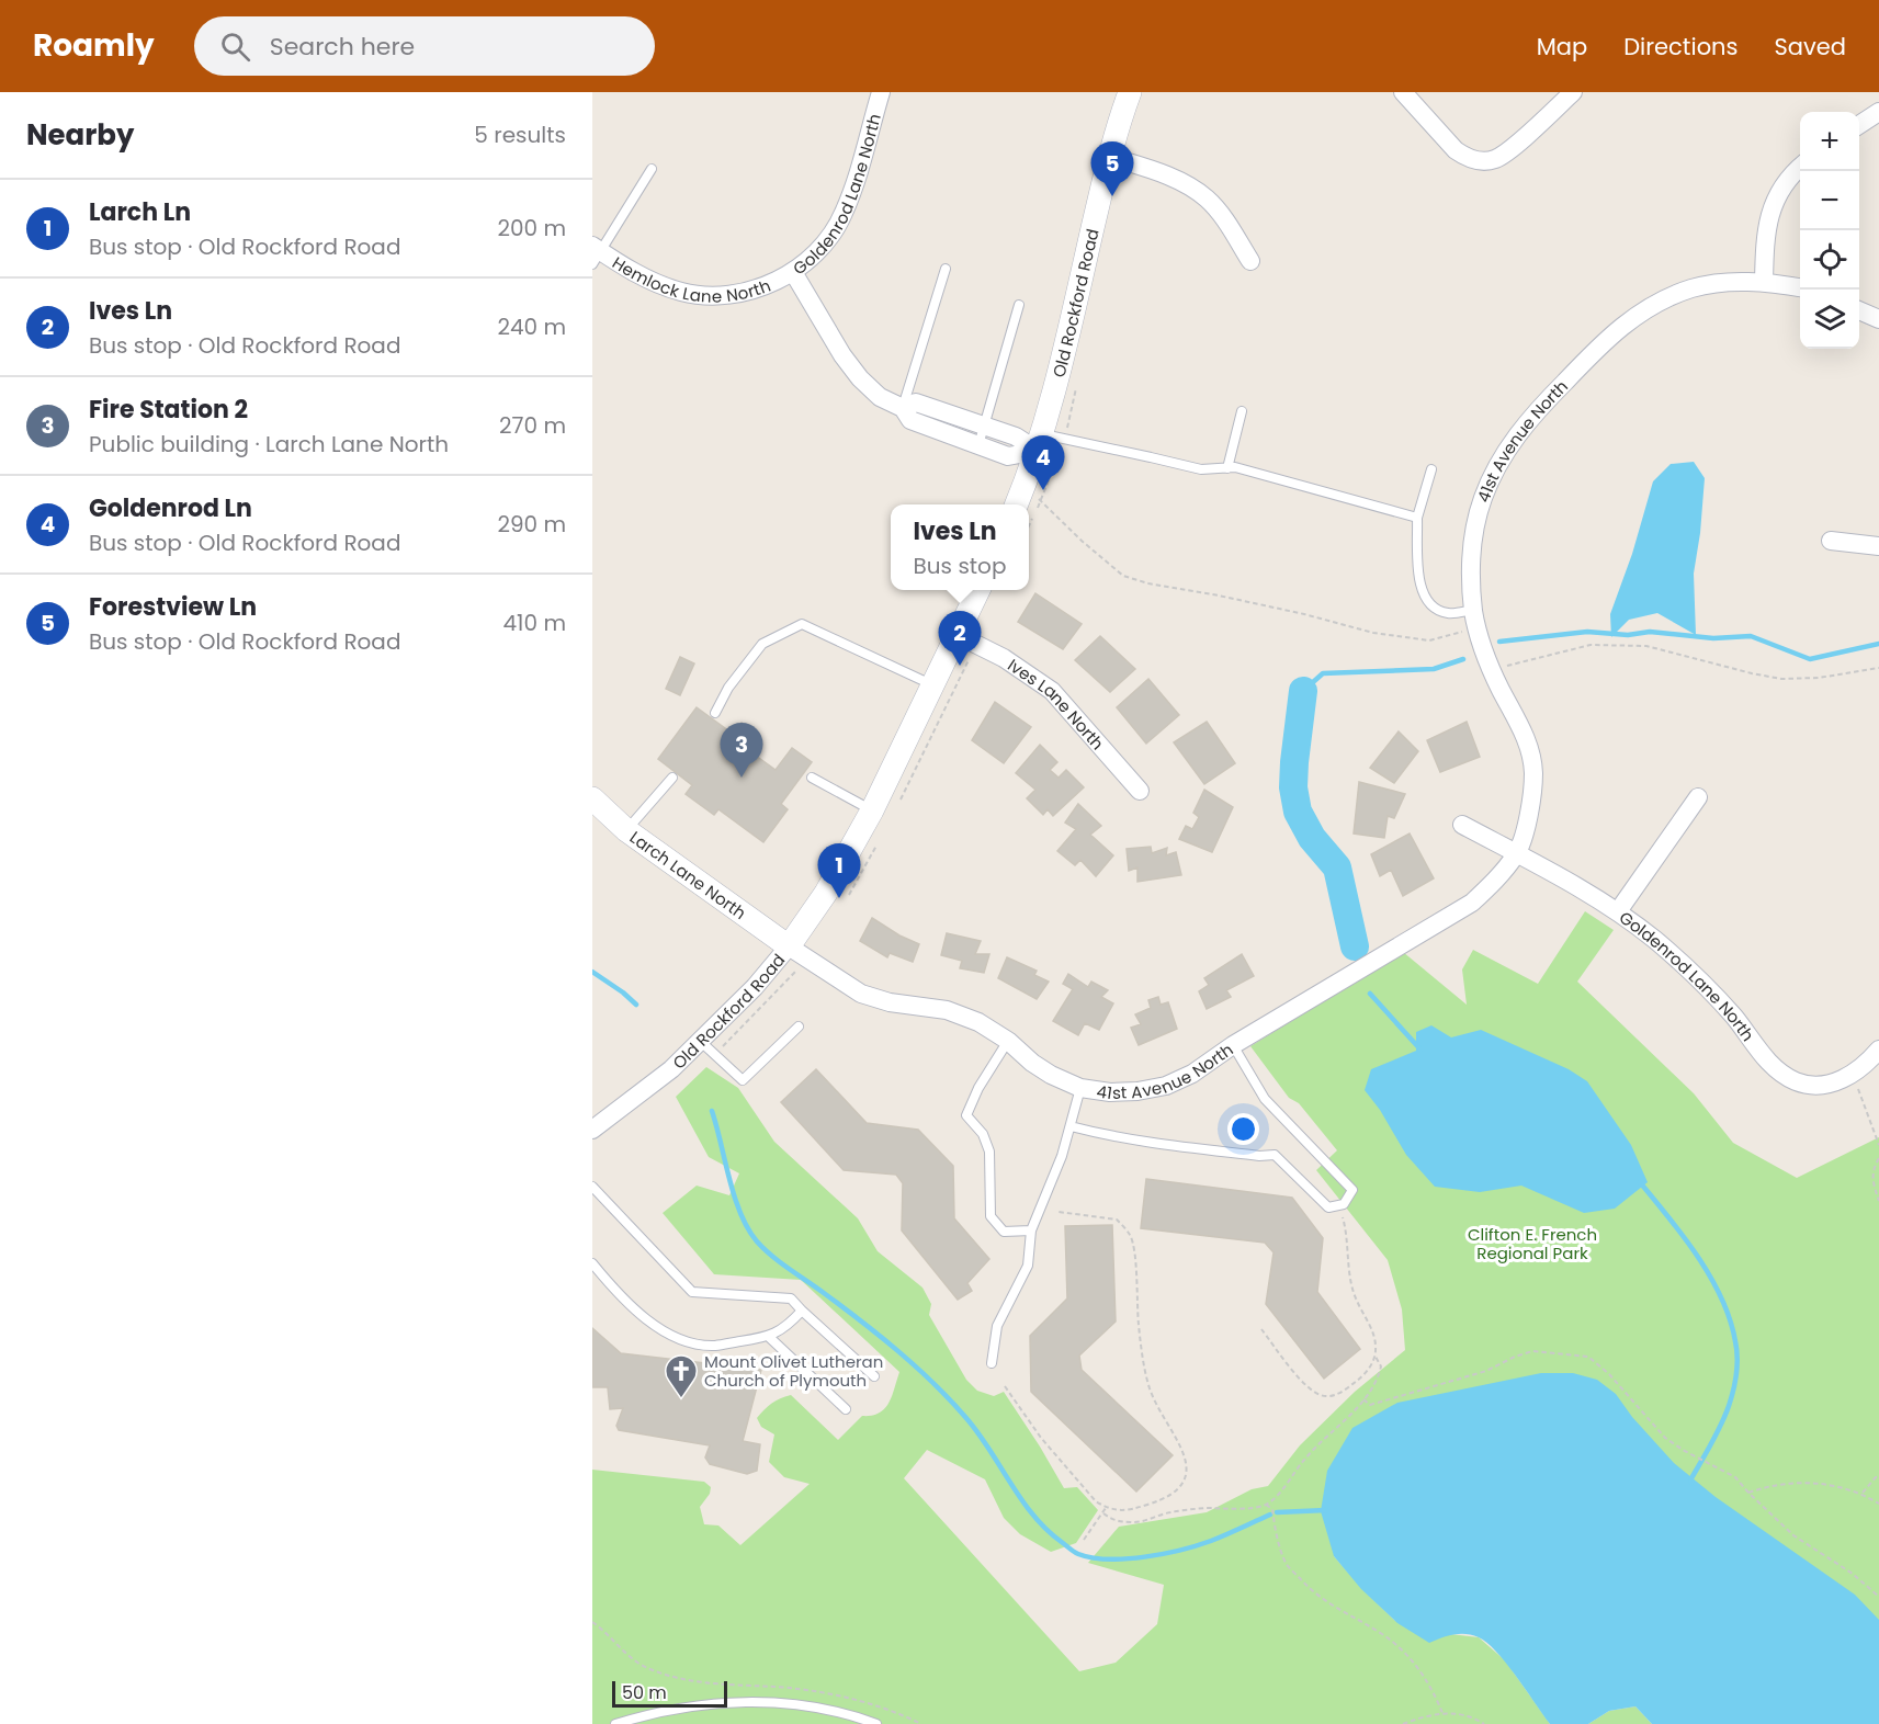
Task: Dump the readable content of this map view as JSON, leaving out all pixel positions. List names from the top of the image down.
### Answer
{
  "streets": {
    "street": [
      "Goldenrod Lane North",
      "Hemlock Lane North",
      "Old Rockford Road",
      "41st Avenue North",
      "Ives Lane North",
      "Larch Lane North"
    ]
  },
  "crossings": [
    ["Goldenrod Lane North", "Hemlock Lane North"],
    ["Goldenrod Lane North", "Old Rockford Road"],
    ["Goldenrod Lane North", "41st Avenue North"],
    ["Old Rockford Road", "41st Avenue North"],
    ["Old Rockford Road", "Ives Lane North"],
    ["Old Rockford Road", "Larch Lane North"],
    ["41st Avenue North", "Larch Lane North"]
  ],
  "parks": ["Clifton E. French Regional Park"],
  "places": {
    "church": ["Mount Olivet Lutheran Church of Plymouth"]
  },
  "scale_bar": "50 m",
  "page": {
    "header": "Roamly",
    "search": "Search here",
    "nav": ["Map", "Directions", "Saved"],
    "heading": ["Nearby", "5 results"],
    "map_buttons": ["+", "−"],
    "pins": [
      "5",
      "4",
      "2",
      "3",
      "1"
    ],
    "list": [
      {
        "mark": "1",
        "name": "Larch Ln",
        "note": "Bus stop · Old Rockford Road",
        "value": "200 m"
      },
      {
        "mark": "2",
        "name": "Ives Ln",
        "note": "Bus stop · Old Rockford Road",
        "value": "240 m"
      },
      {
        "mark": "3",
        "name": "Fire Station 2",
        "note": "Public building · Larch Lane North",
        "value": "270 m"
      },
      {
        "mark": "4",
        "name": "Goldenrod Ln",
        "note": "Bus stop · Old Rockford Road",
        "value": "290 m"
      },
      {
        "mark": "5",
        "name": "Forestview Ln",
        "note": "Bus stop · Old Rockford Road",
        "value": "410 m"
      }
    ],
    "popup": ["Ives Ln", "Bus stop"],
    "scale": "50 m"
  }
}
